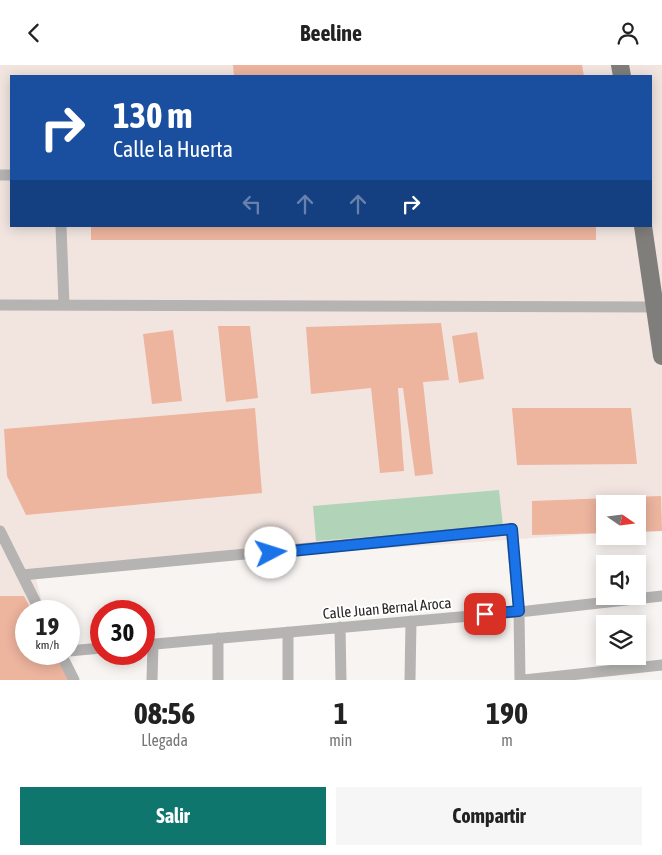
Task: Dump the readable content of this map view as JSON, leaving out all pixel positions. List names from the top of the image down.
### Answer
{
  "streets": {
    "street": ["Calle Juan Bernal Aroca"]
  },
  "north": "right",
  "page": {
    "header": "Beeline",
    "turn": ["130 m", "Calle la Huerta"],
    "speed": "19 km/h",
    "limit": "30",
    "eta": [
      "08:56",
      "Llegada",
      "1",
      "min",
      "190",
      "m"
    ],
    "buttons": ["Salir", "Compartir"]
  }
}
